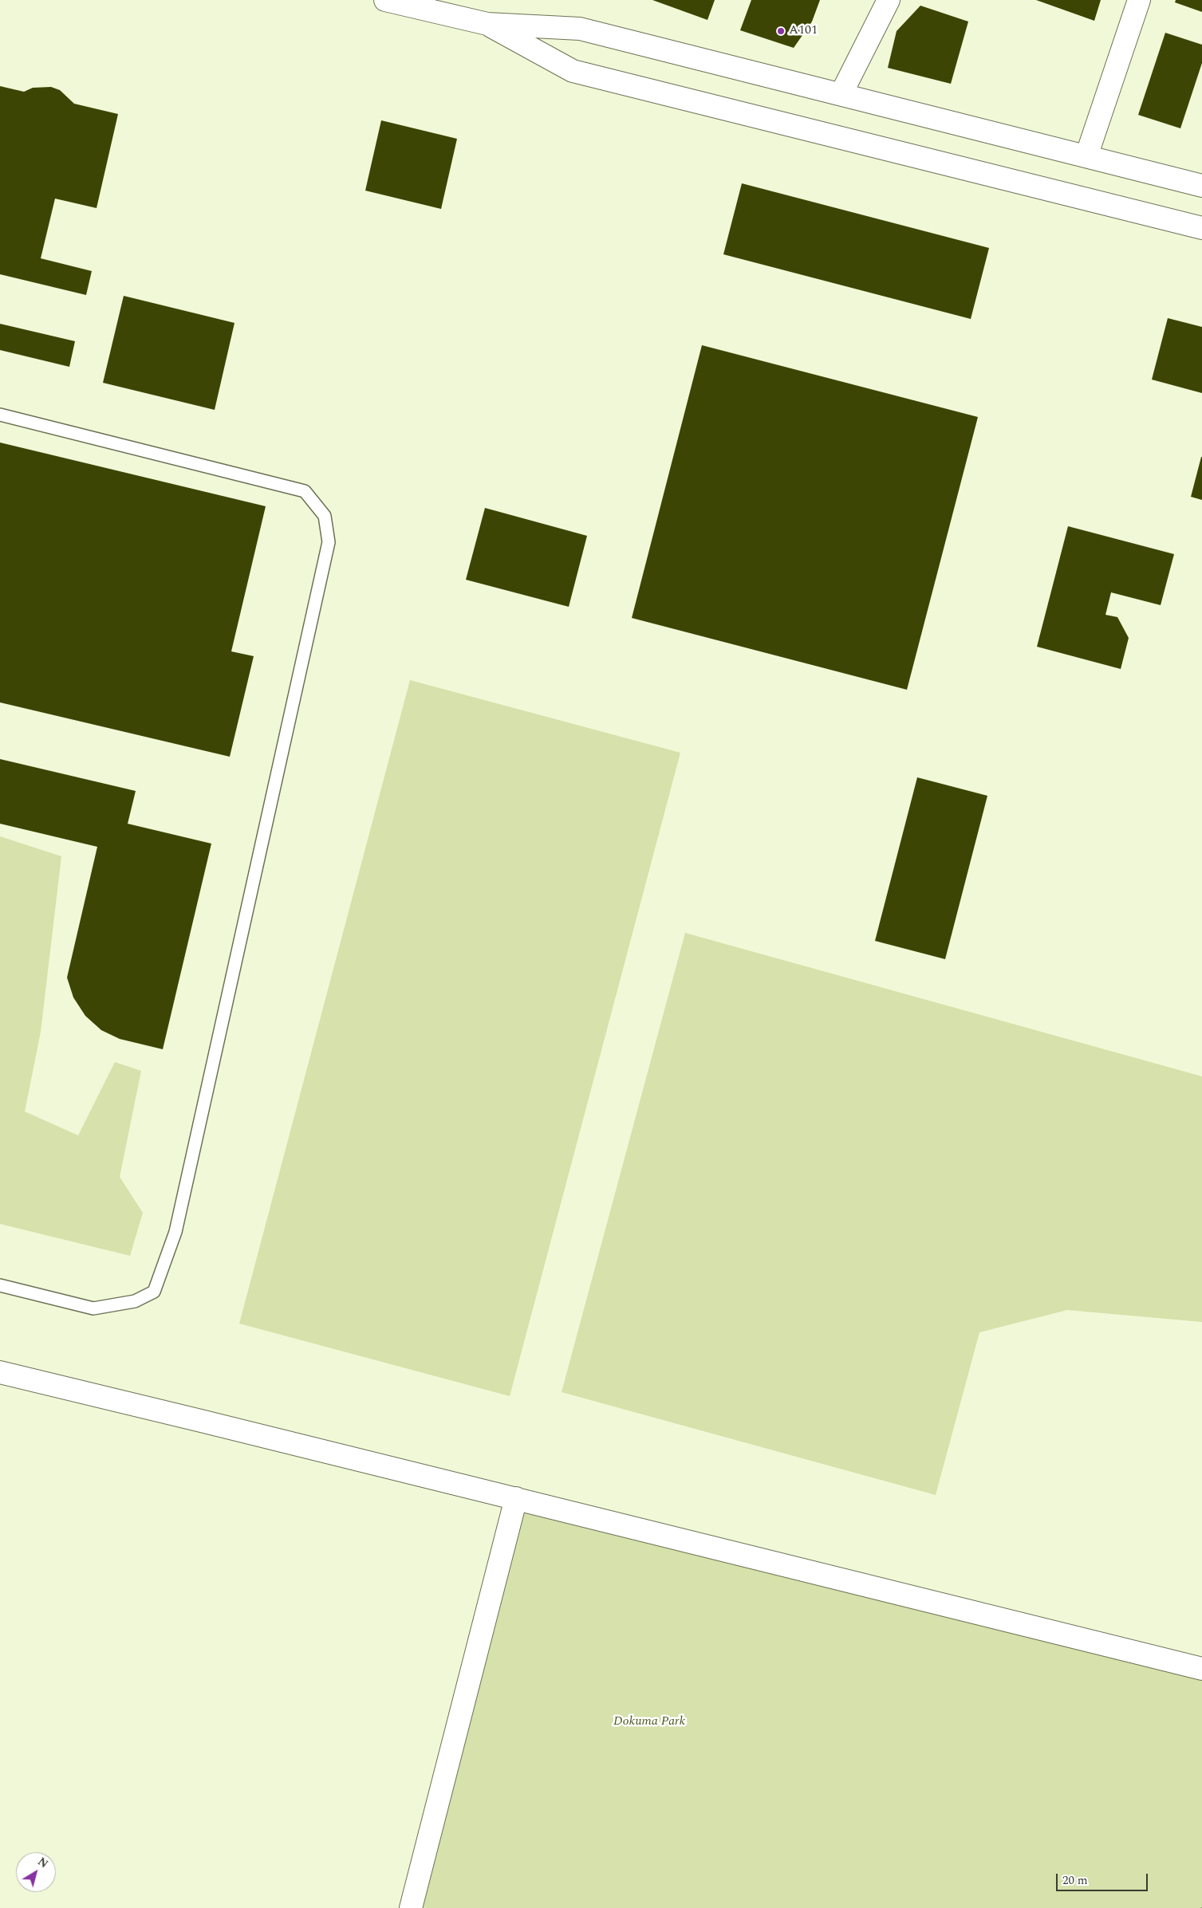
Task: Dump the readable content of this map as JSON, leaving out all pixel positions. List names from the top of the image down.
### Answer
{
  "parks": ["Dokuma Park"],
  "places": ["A101"],
  "scale_bar": "20 m",
  "north": "top right"
}
